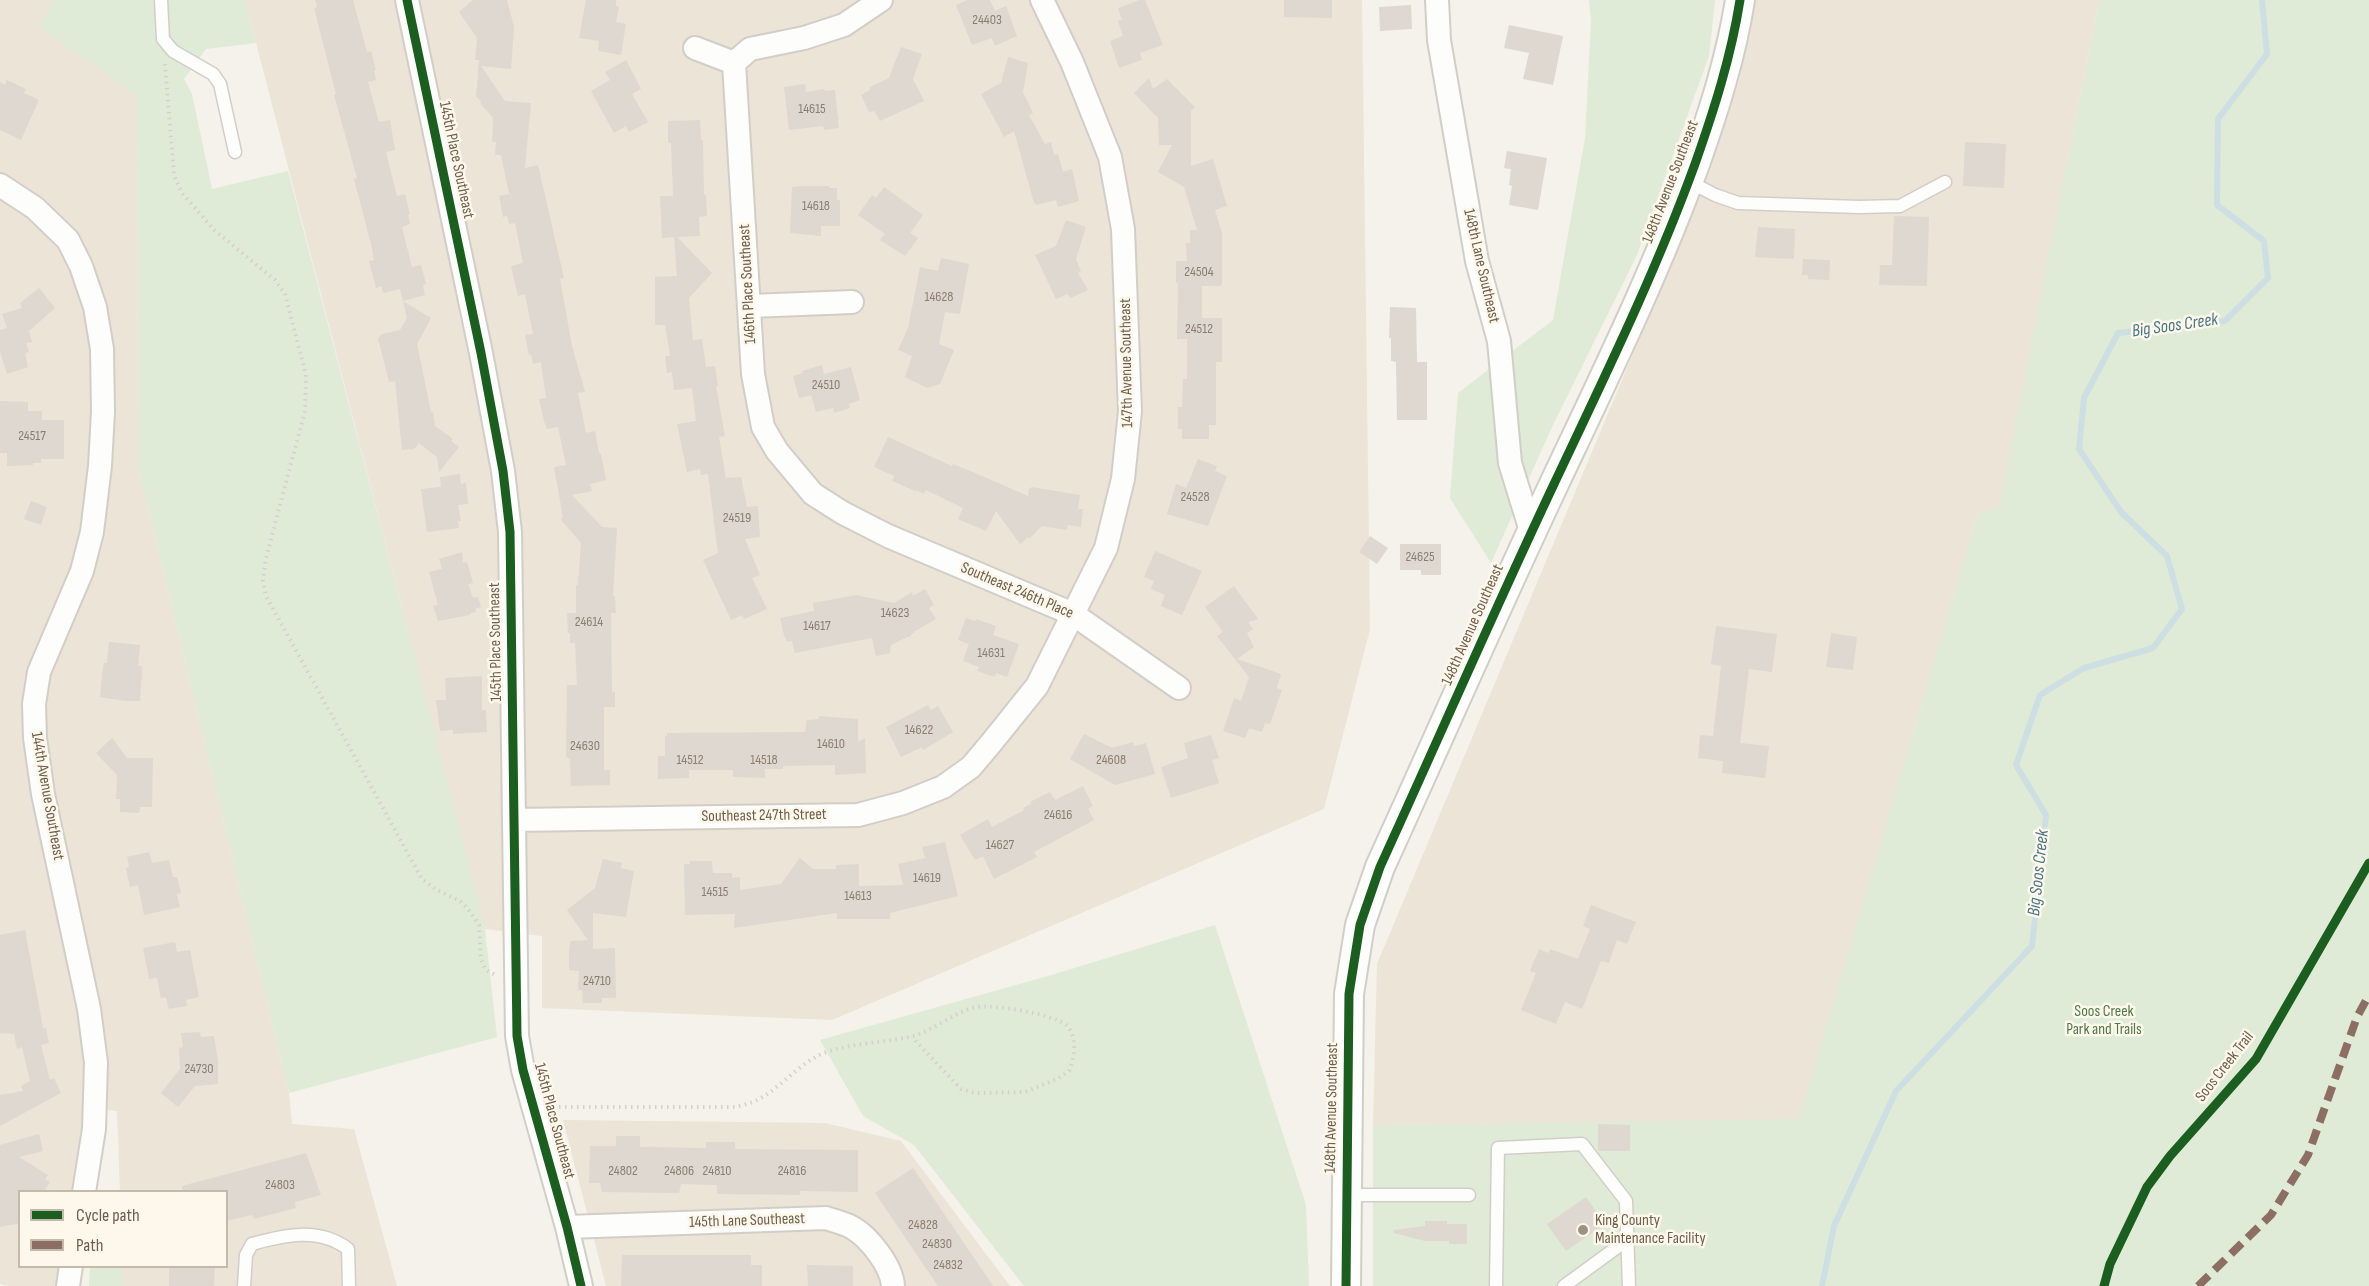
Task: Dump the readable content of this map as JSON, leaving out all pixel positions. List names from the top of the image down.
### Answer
{
  "streets": {
    "street": [
      "145th Place Southeast",
      "148th Avenue Southeast",
      "148th Lane Southeast",
      "146th Place Southeast",
      "147th Avenue Southeast",
      "Southeast 246th Place",
      "144th Avenue Southeast",
      "Southeast 247th Street",
      "145th Lane Southeast"
    ],
    "cycle path": ["Soos Creek Trail"]
  },
  "crossings": [
    ["145th Place Southeast", "Southeast 247th Street"],
    ["145th Place Southeast", "145th Lane Southeast"],
    ["148th Avenue Southeast", "148th Lane Southeast"],
    ["146th Place Southeast", "Southeast 246th Place"],
    ["147th Avenue Southeast", "Southeast 246th Place"],
    ["147th Avenue Southeast", "Southeast 247th Street"]
  ],
  "water": ["Big Soos Creek"],
  "parks": ["Soos Creek Park and Trails"],
  "places": ["King County Maintenance Facility"],
  "house_numbers": [
    "24403",
    "14615",
    "14618",
    "24504",
    "14628",
    "24512",
    "24510",
    "24517",
    "24528",
    "24519",
    "24625",
    "14623",
    "24614",
    "14617",
    "14631",
    "14622",
    "14610",
    "24630",
    "14512",
    "14518",
    "24608",
    "24616",
    "14627",
    "14619",
    "14515",
    "14613",
    "24710",
    "24730",
    "24802",
    "24806",
    "24810",
    "24816",
    "24803",
    "24828",
    "24830",
    "24832"
  ],
  "legend": ["Cycle path", "Path"]
}
